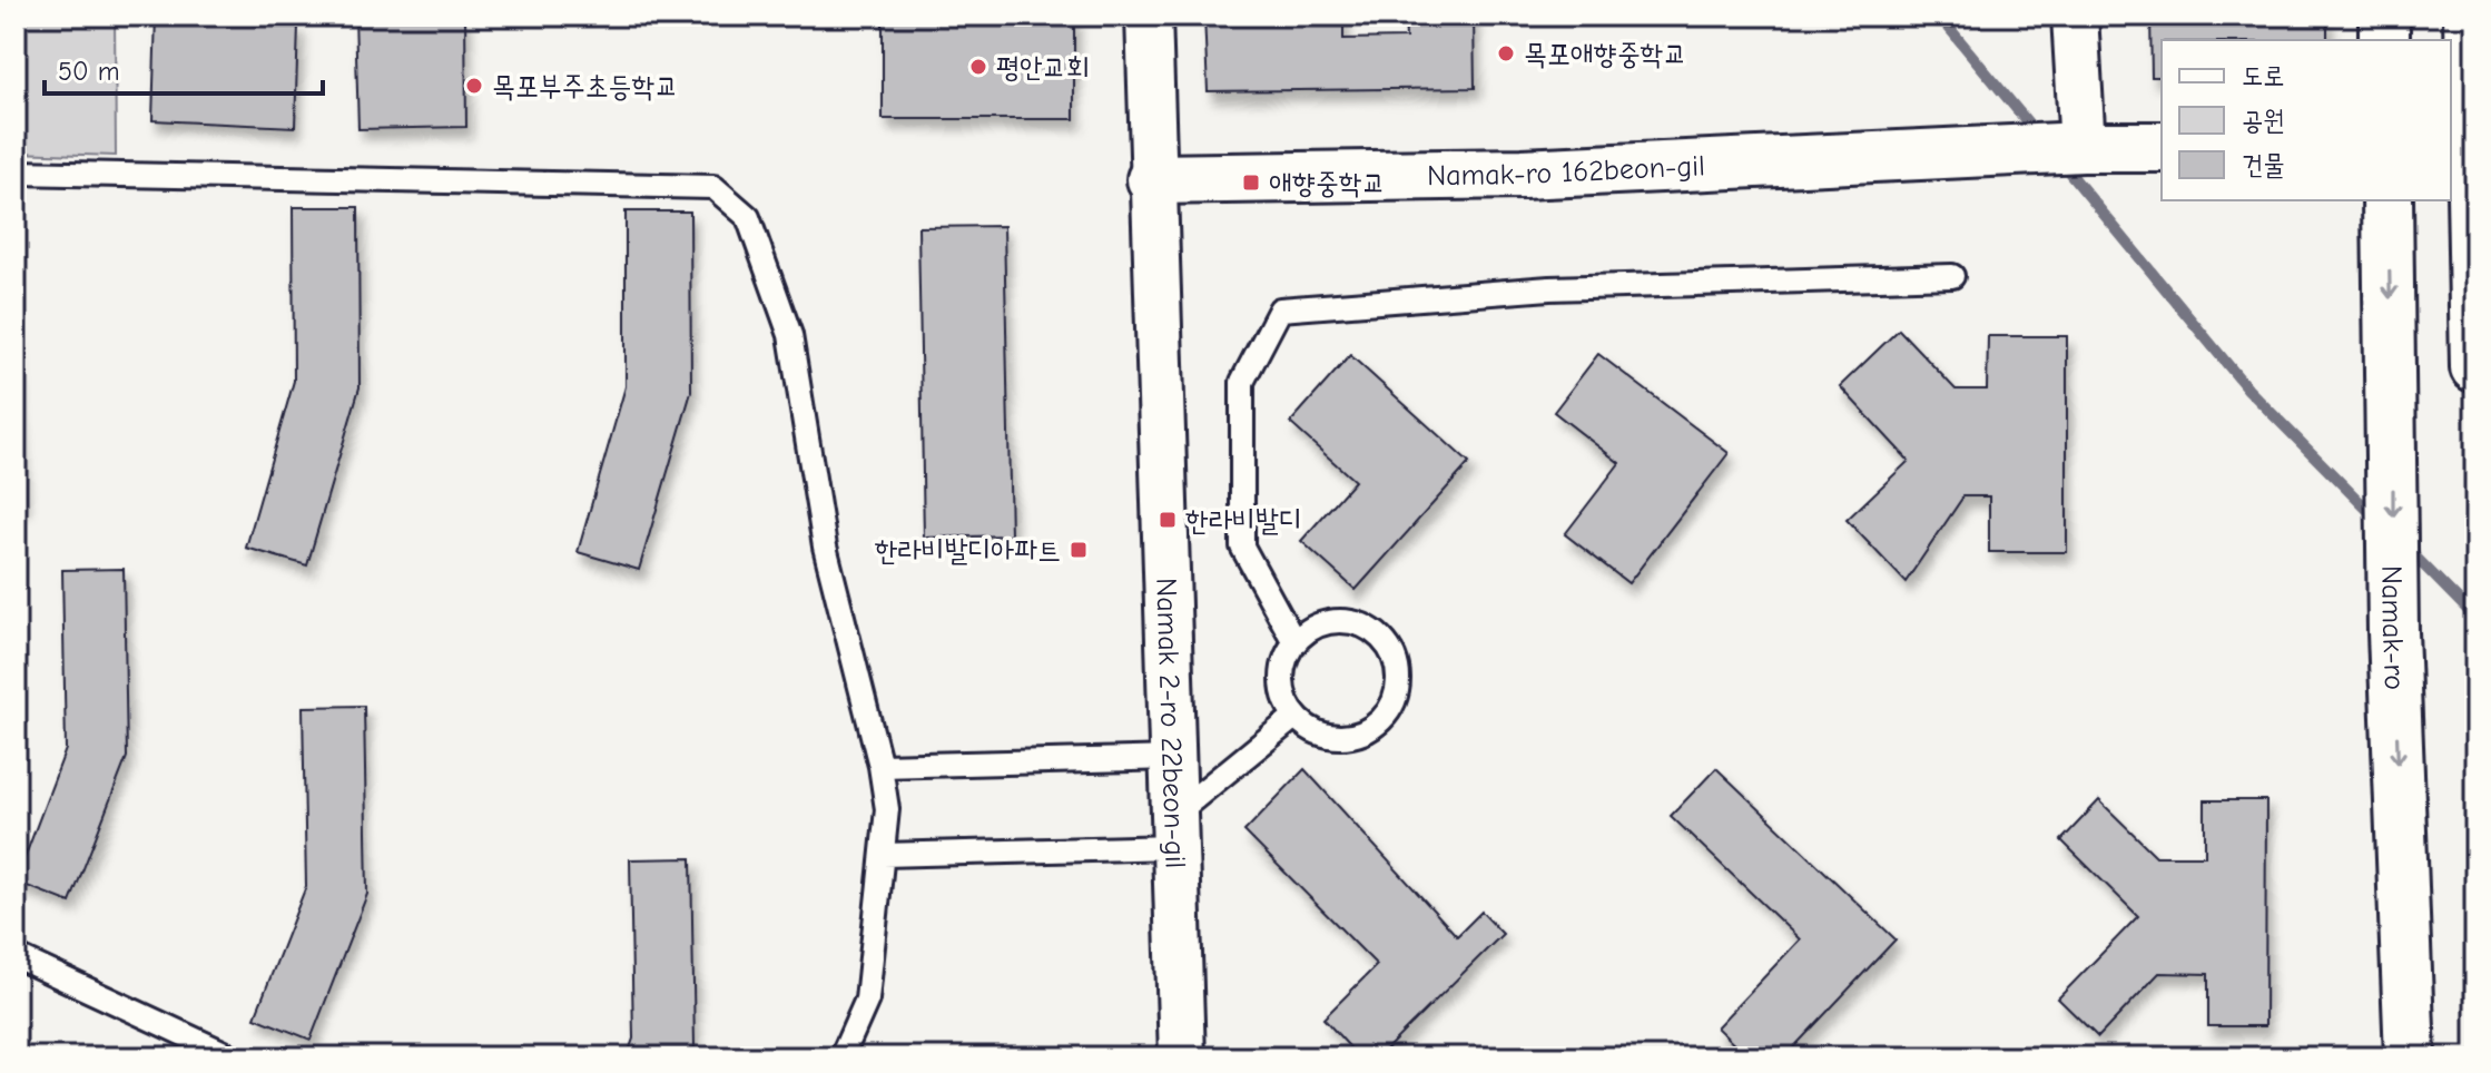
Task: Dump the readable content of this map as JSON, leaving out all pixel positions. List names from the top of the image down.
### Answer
{
  "streets": {
    "street": ["Namak-ro 162beon-gil", "Namak-ro", "Namak 2-ro 22beon-gil"]
  },
  "crossings": [
    ["Namak-ro 162beon-gil", "Namak 2-ro 22beon-gil"]
  ],
  "one_way": ["Namak-ro"],
  "places": {
    "other": ["목포애향중학교", "평안교회", "목포부주초등학교"],
    "transit": ["애향중학교", "한라비발디", "한라비발디아파트"]
  },
  "legend": ["도로", "공원", "건물"],
  "scale_bar": "50 m"
}
